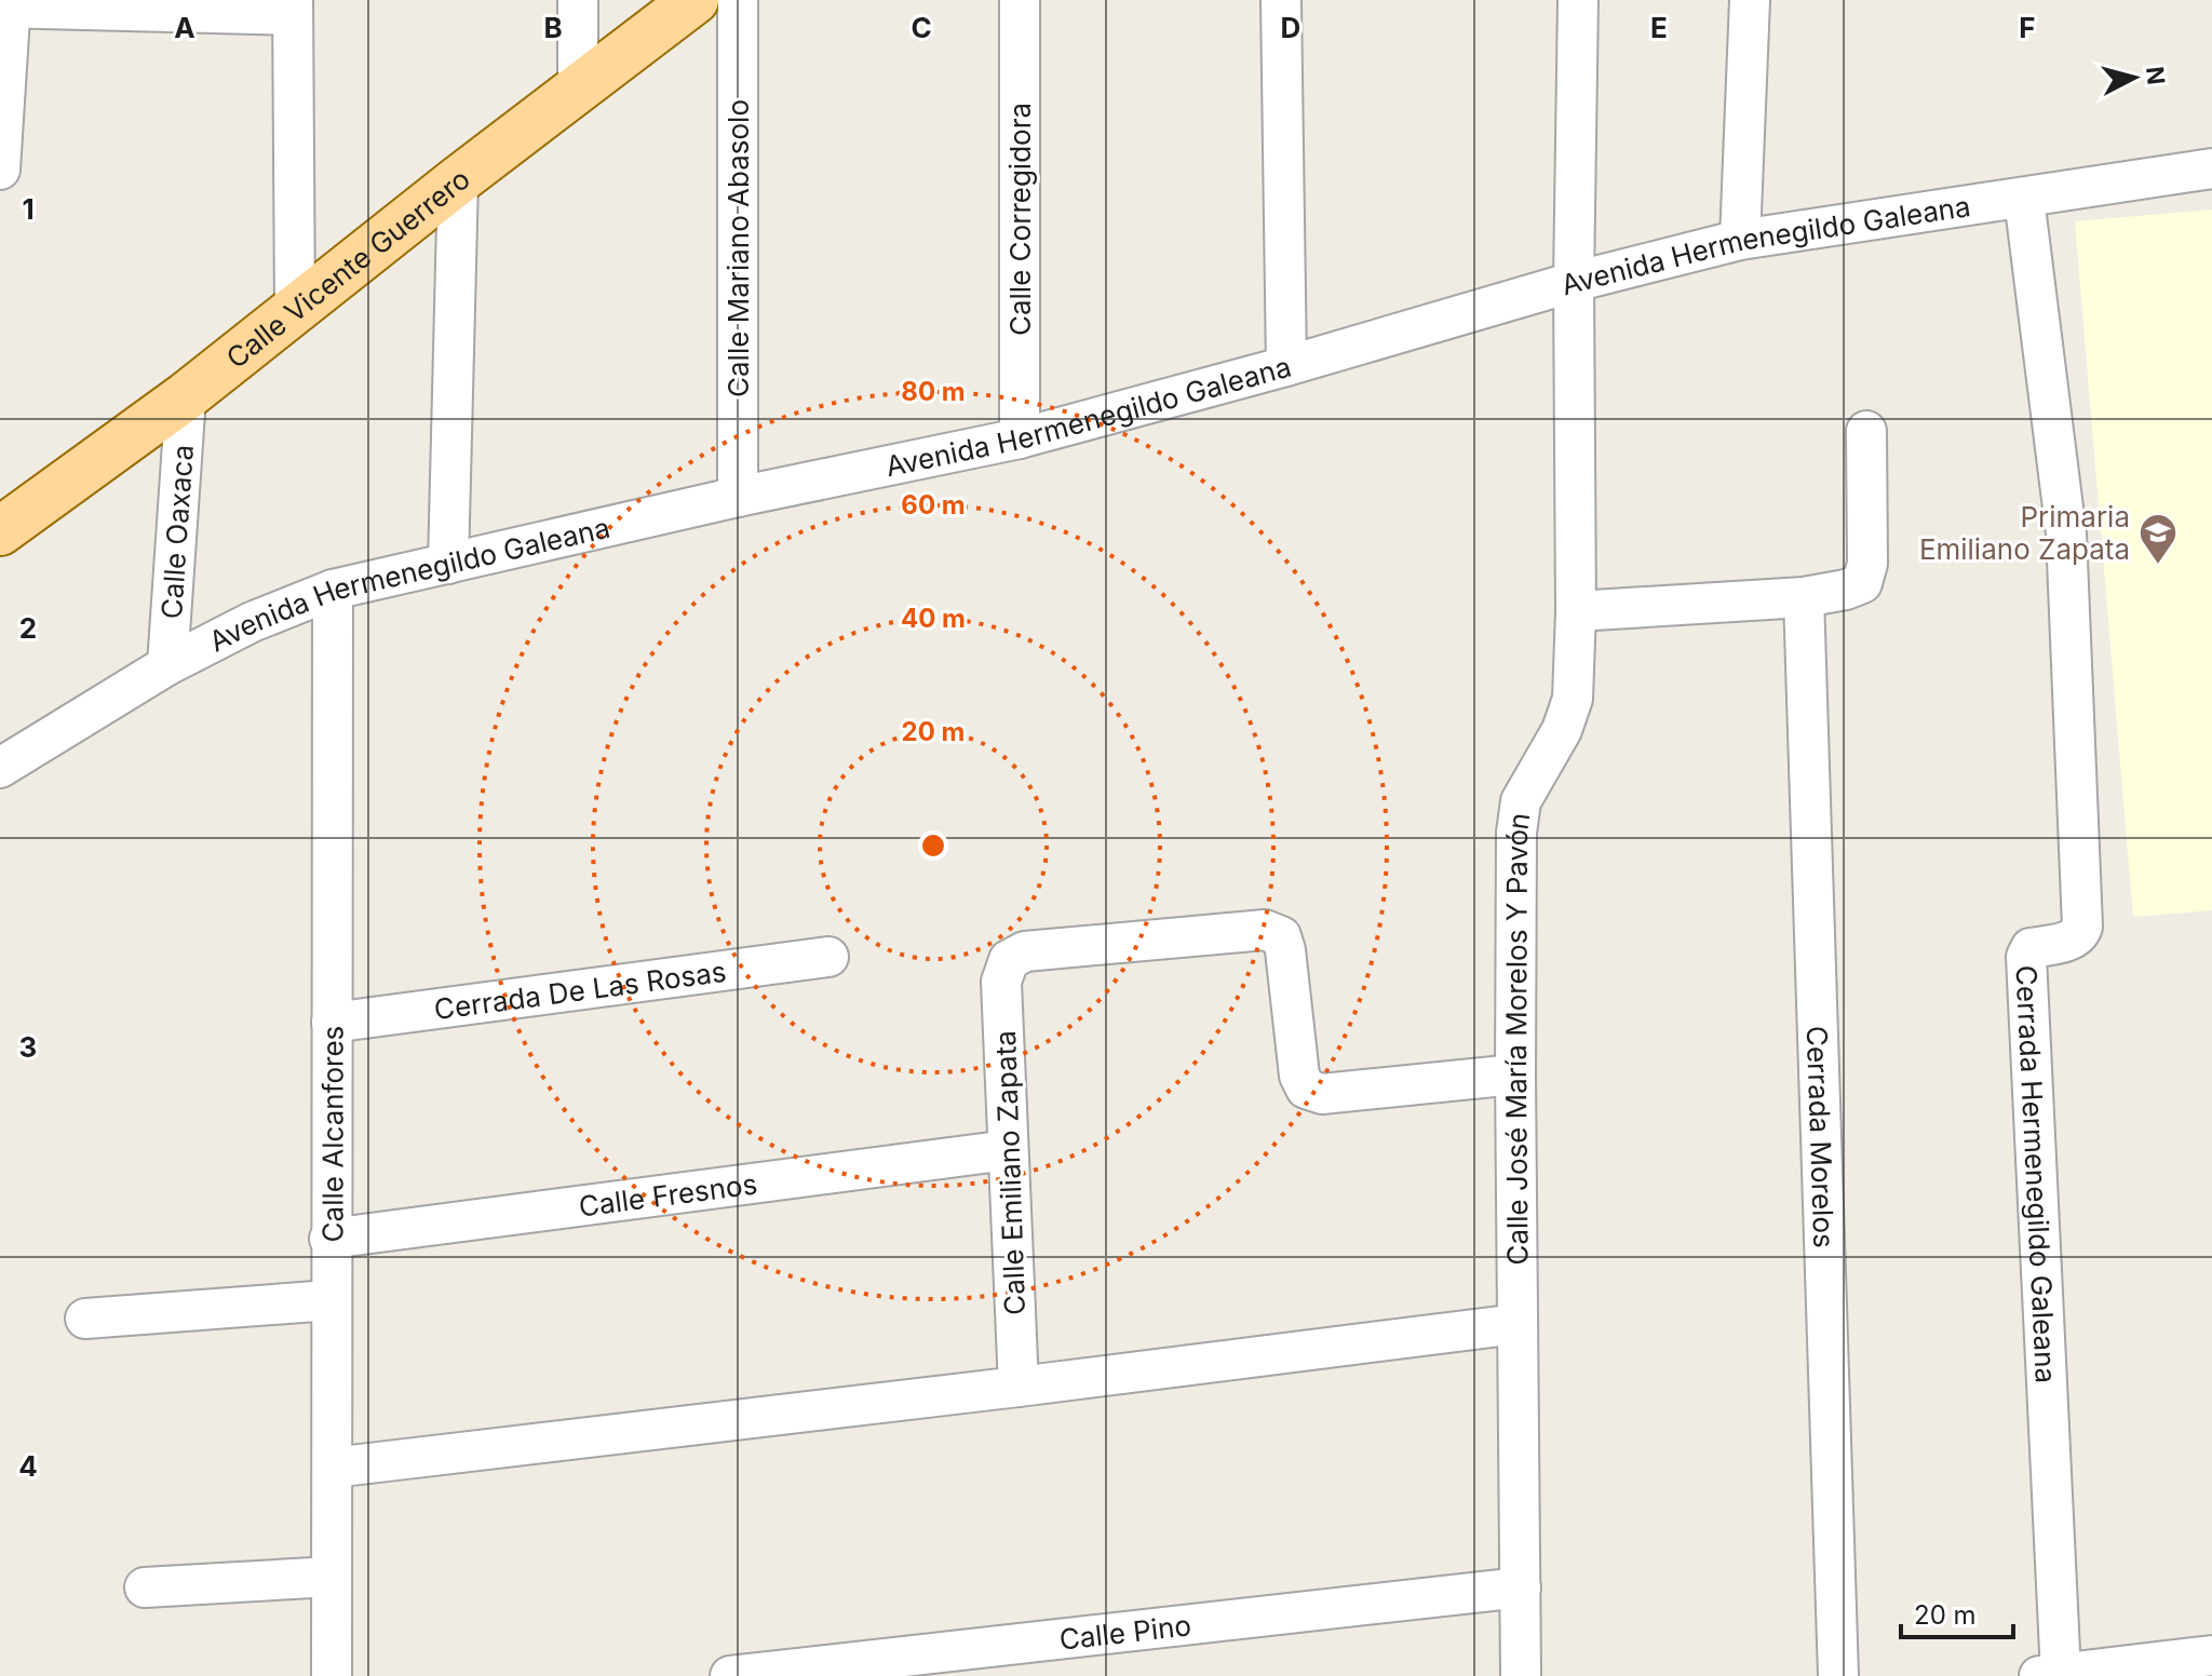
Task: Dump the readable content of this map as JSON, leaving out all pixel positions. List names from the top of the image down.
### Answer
{
  "streets": {
    "main road": ["Calle Vicente Guerrero"],
    "street": [
      "Calle Corregidora",
      "Avenida Hermenegildo Galeana",
      "Calle Mariano Abasolo",
      "Calle Oaxaca",
      "Cerrada De Las Rosas",
      "Calle José María Morelos Y Pavón",
      "Calle Alcanfores",
      "Cerrada Morelos",
      "Calle Emiliano Zapata",
      "Cerrada Hermenegildo Galeana",
      "Calle Fresnos",
      "Calle Pino"
    ]
  },
  "crossings": [
    ["Calle Corregidora", "Avenida Hermenegildo Galeana"],
    ["Avenida Hermenegildo Galeana", "Calle Mariano Abasolo"],
    ["Avenida Hermenegildo Galeana", "Calle Oaxaca"],
    ["Avenida Hermenegildo Galeana", "Calle José María Morelos Y Pavón"],
    ["Avenida Hermenegildo Galeana", "Calle Alcanfores"],
    ["Avenida Hermenegildo Galeana", "Cerrada Hermenegildo Galeana"],
    ["Calle Vicente Guerrero", "Calle Oaxaca"],
    ["Cerrada De Las Rosas", "Calle Alcanfores"],
    ["Calle José María Morelos Y Pavón", "Calle Emiliano Zapata"],
    ["Calle José María Morelos Y Pavón", "Calle Pino"],
    ["Calle Alcanfores", "Calle Fresnos"],
    ["Calle Emiliano Zapata", "Calle Fresnos"]
  ],
  "places": {
    "school or university": ["Primaria Emiliano Zapata"]
  },
  "scale_bar": "20 m",
  "north": "right",
  "grid": {
    "columns": [
      "A",
      "B",
      "C",
      "D",
      "E",
      "F"
    ],
    "rows": [
      "1",
      "2",
      "3",
      "4"
    ]
  },
  "rings": [
    "80 m",
    "60 m",
    "40 m",
    "20 m"
  ]
}
